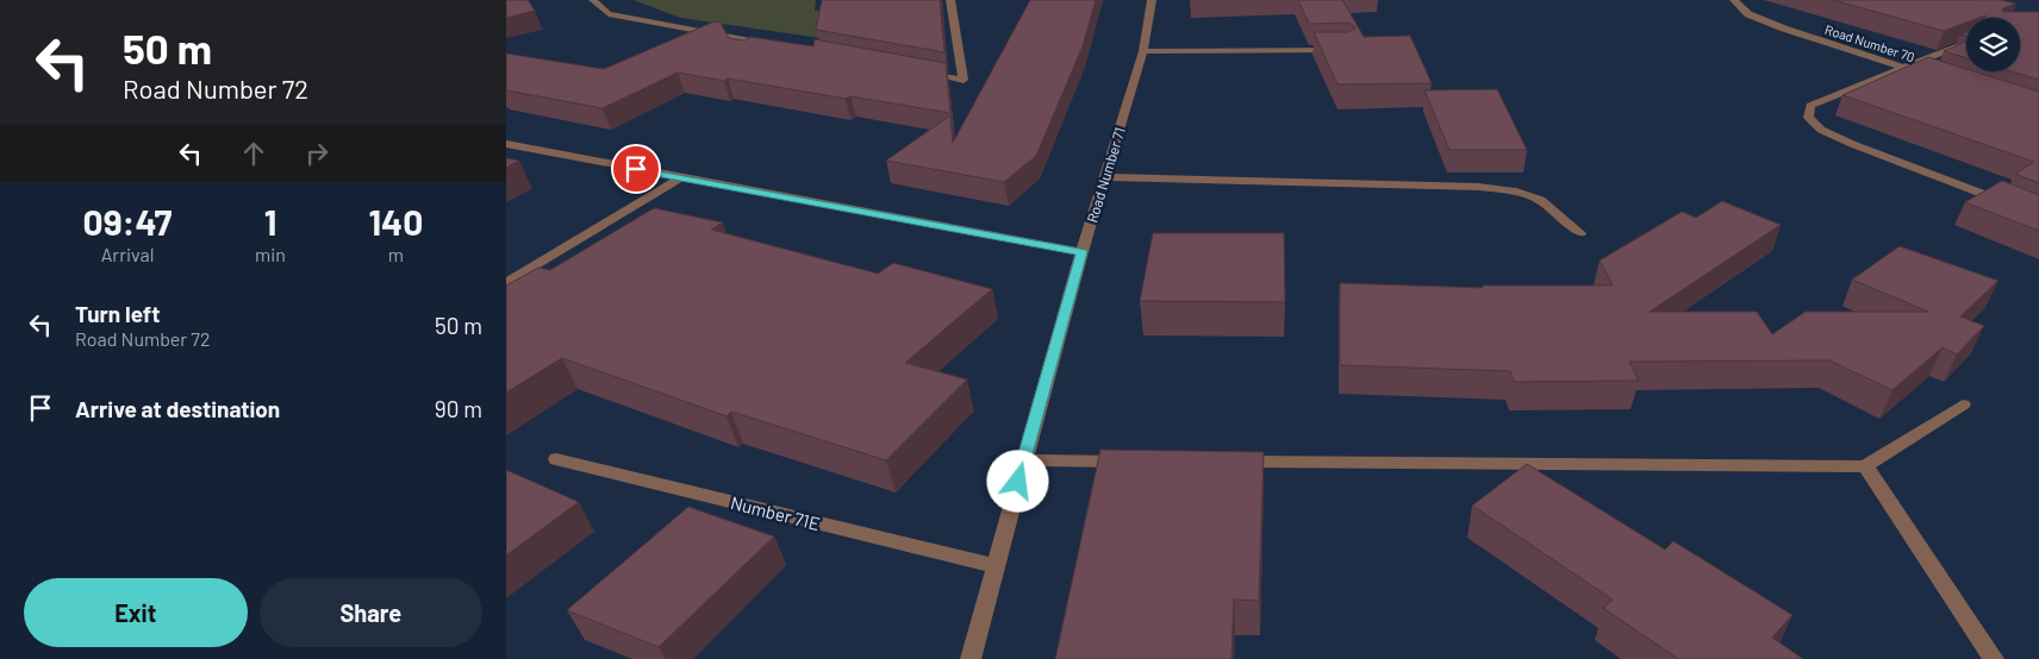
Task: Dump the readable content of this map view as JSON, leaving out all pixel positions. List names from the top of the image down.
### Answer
{
  "streets": {
    "street": ["Road Number 70", "Road Number 71", "Number 71E"]
  },
  "crossings": [
    ["Road Number 71", "Number 71E"]
  ],
  "page": {
    "turn": ["50 m", "Road Number 72"],
    "eta": [
      "09:47",
      "Arrival",
      "1",
      "min",
      "140",
      "m"
    ],
    "list": [
      {
        "name": "Turn left",
        "note": "Road Number 72",
        "value": "50 m"
      },
      {
        "name": "Arrive at destination",
        "value": "90 m"
      }
    ],
    "buttons": ["Exit", "Share"]
  }
}
